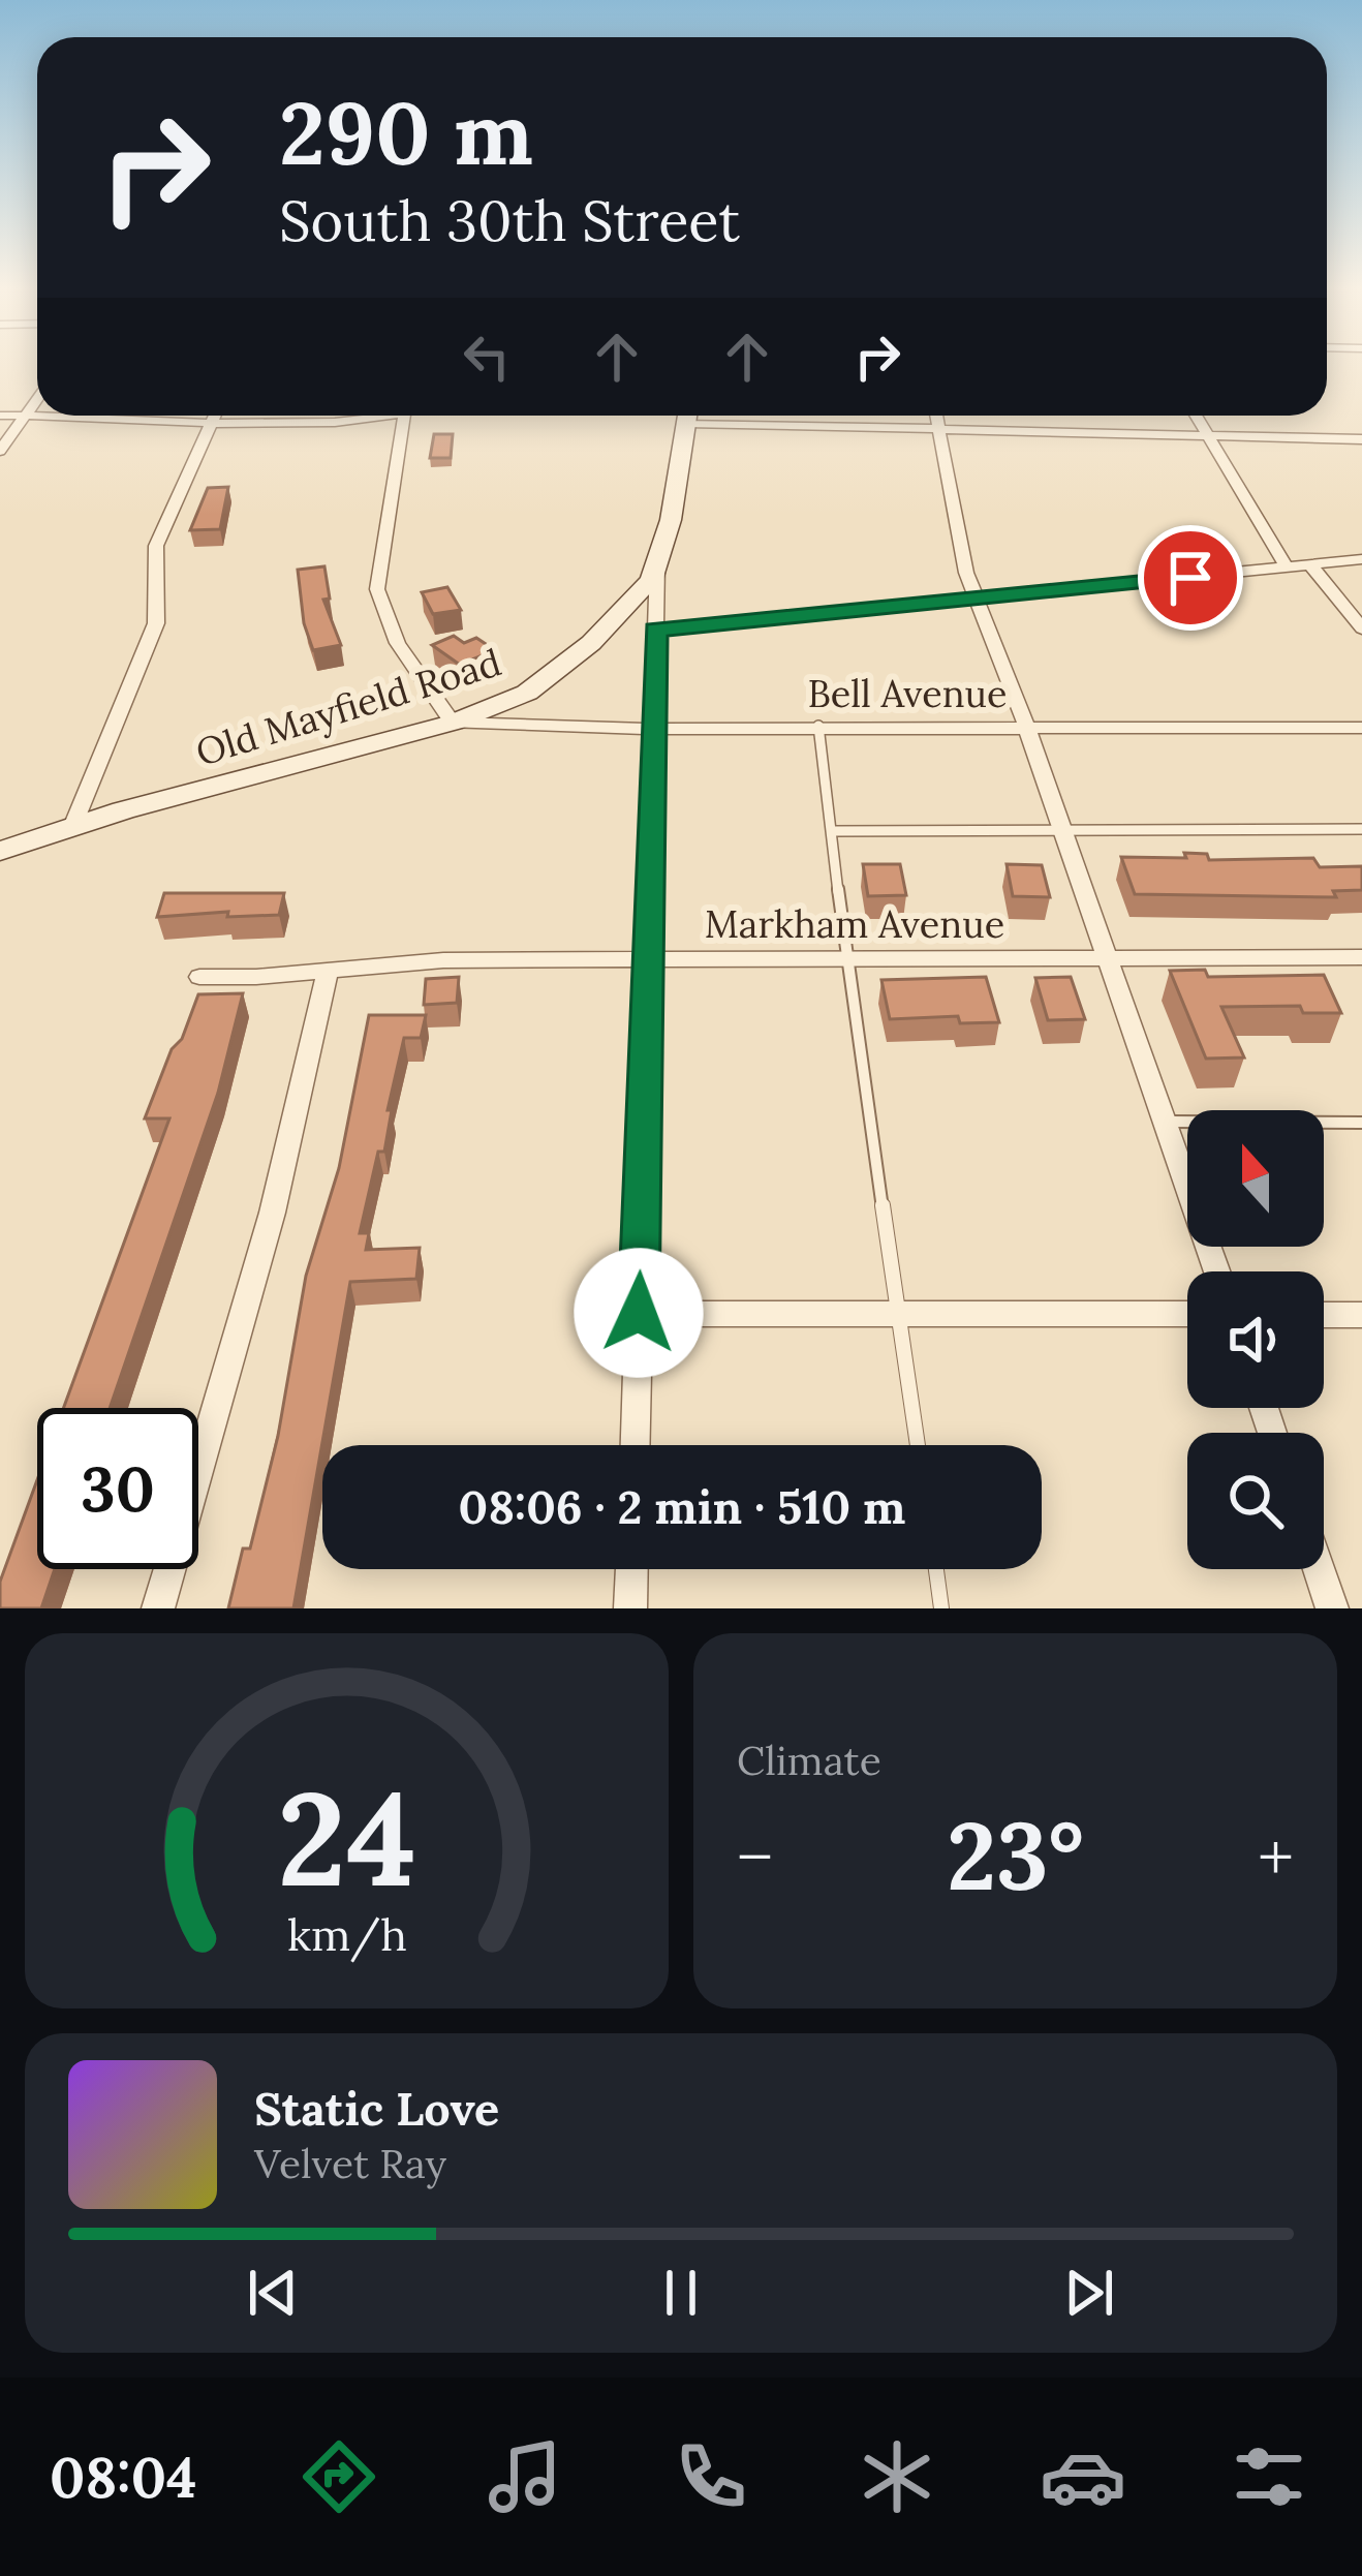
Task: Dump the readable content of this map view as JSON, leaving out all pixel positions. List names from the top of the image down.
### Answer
{
  "streets": {
    "main road": ["Old Mayfield Road"],
    "street": ["Bell Avenue", "Markham Avenue"]
  },
  "crossings": [
    ["Bell Avenue", "Old Mayfield Road"]
  ],
  "north": "top",
  "page": {
    "turn": ["290 m", "South 30th Street"],
    "limit": "30",
    "trip": "08:06 · 2 min · 510 m",
    "tile": "Climate",
    "heat": ["−", "23°", "+"],
    "song": ["Static Love", "Velvet Ray"],
    "tabs": "08:04",
    "gauge": ["24", "km/h"]
  }
}
